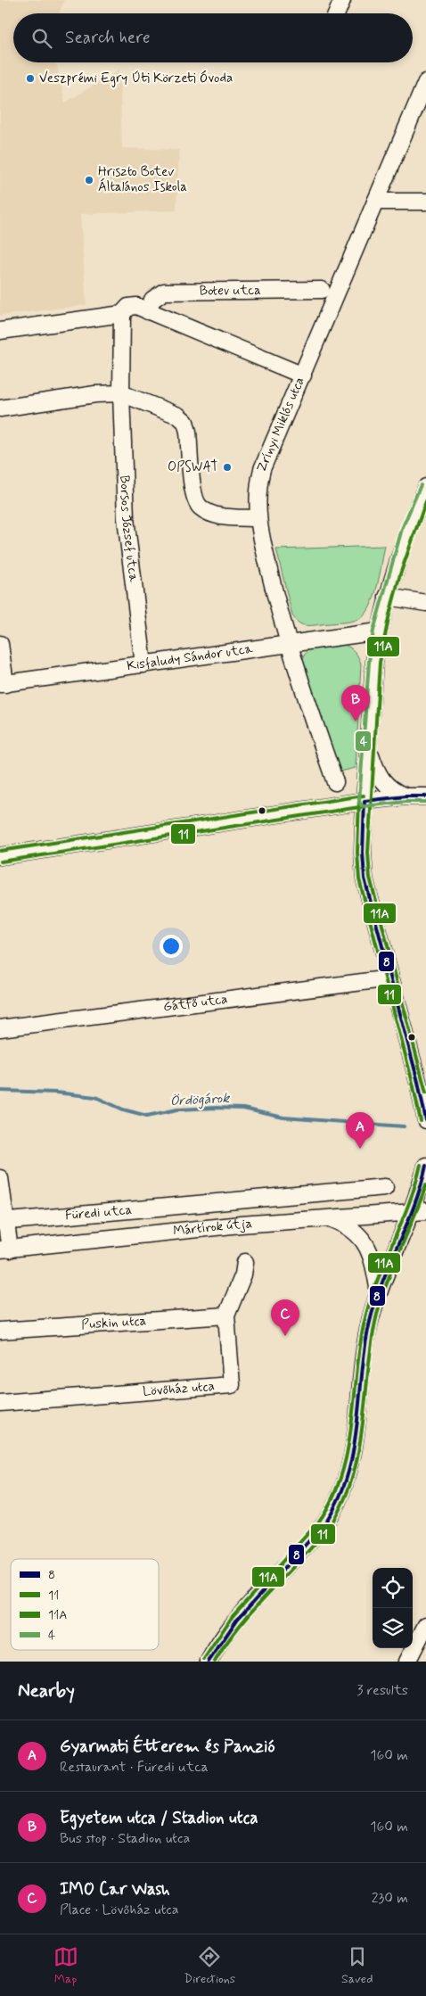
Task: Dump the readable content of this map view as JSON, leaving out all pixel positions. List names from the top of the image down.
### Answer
{
  "streets": {
    "street": [
      "Botev utca",
      "Zrínyi Miklós utca",
      "Borsos József utca",
      "Kisfaludy Sándor utca",
      "Gátfő utca",
      "Füredi utca",
      "Mártírok útja",
      "Puskin utca",
      "Lövőház utca"
    ]
  },
  "crossings": [
    ["Zrínyi Miklós utca", "Kisfaludy Sándor utca"],
    ["Borsos József utca", "Kisfaludy Sándor utca"],
    ["Puskin utca", "Lövőház utca"]
  ],
  "water": ["Ördögárok"],
  "places": ["Veszprémi Egry Úti Körzeti Óvoda", "Hriszto Botev Általános Iskola", "OPSWAT"],
  "lines": [
    "transit line 4",
    "transit line 11A",
    "transit line 8",
    "transit line 11"
  ],
  "legend": [
    "8",
    "11",
    "11A",
    "4"
  ],
  "page": {
    "search": "Search here",
    "pins": ["B", "A", "C"],
    "heading": ["Nearby", "3 results"],
    "list": [
      {
        "mark": "A",
        "name": "Gyarmati Étterem és Panzió",
        "note": "Restaurant · Füredi utca",
        "value": "160 m"
      },
      {
        "mark": "B",
        "name": "Egyetem utca / Stadion utca",
        "note": "Bus stop · Stadion utca",
        "value": "160 m"
      },
      {
        "mark": "C",
        "name": "IMO Car Wash",
        "note": "Place · Lövőház utca",
        "value": "230 m"
      }
    ],
    "nav": ["Map", "Directions", "Saved"]
  }
}
